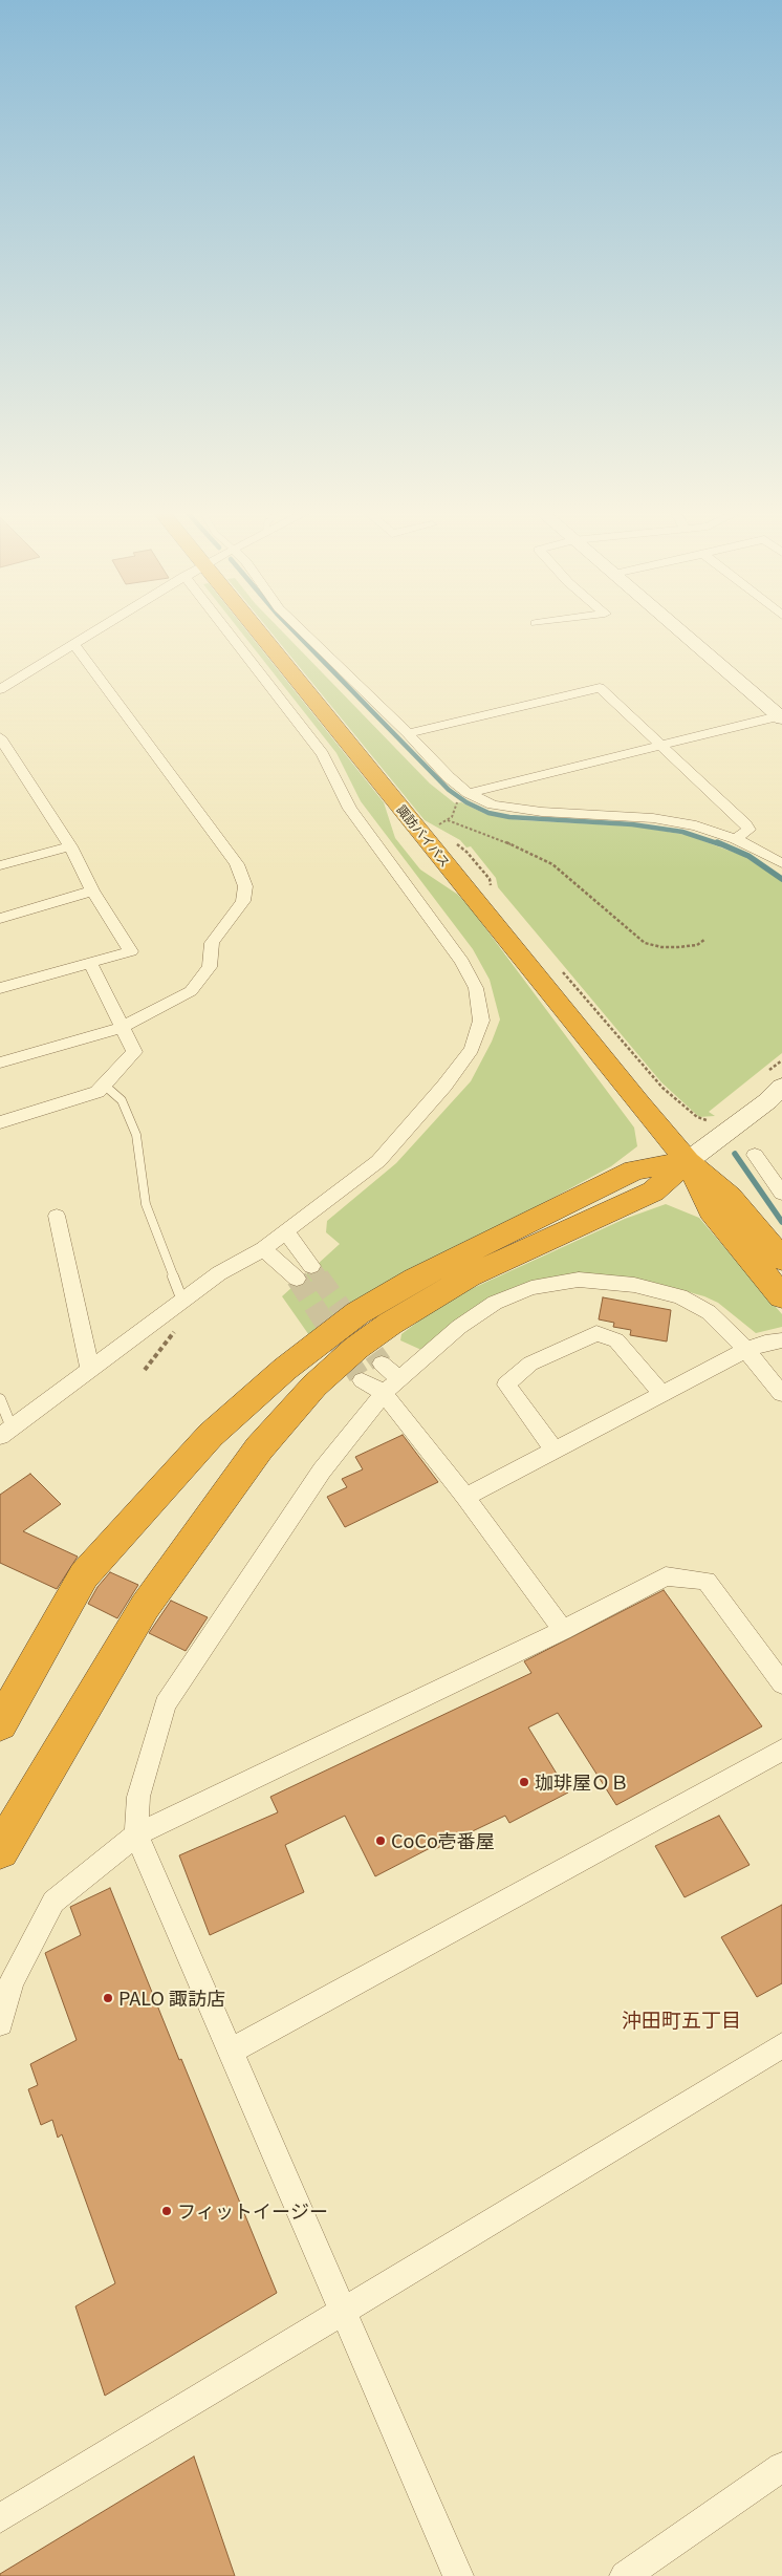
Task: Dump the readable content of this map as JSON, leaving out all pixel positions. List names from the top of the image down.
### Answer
{
  "streets": {
    "highway": ["諏訪バイパス"]
  },
  "districts": ["沖田町五丁目"],
  "places": [
    "珈琲屋ＯＢ",
    "CoCo壱番屋",
    "PALO 諏訪店",
    "フィットイージー"
  ]
}
